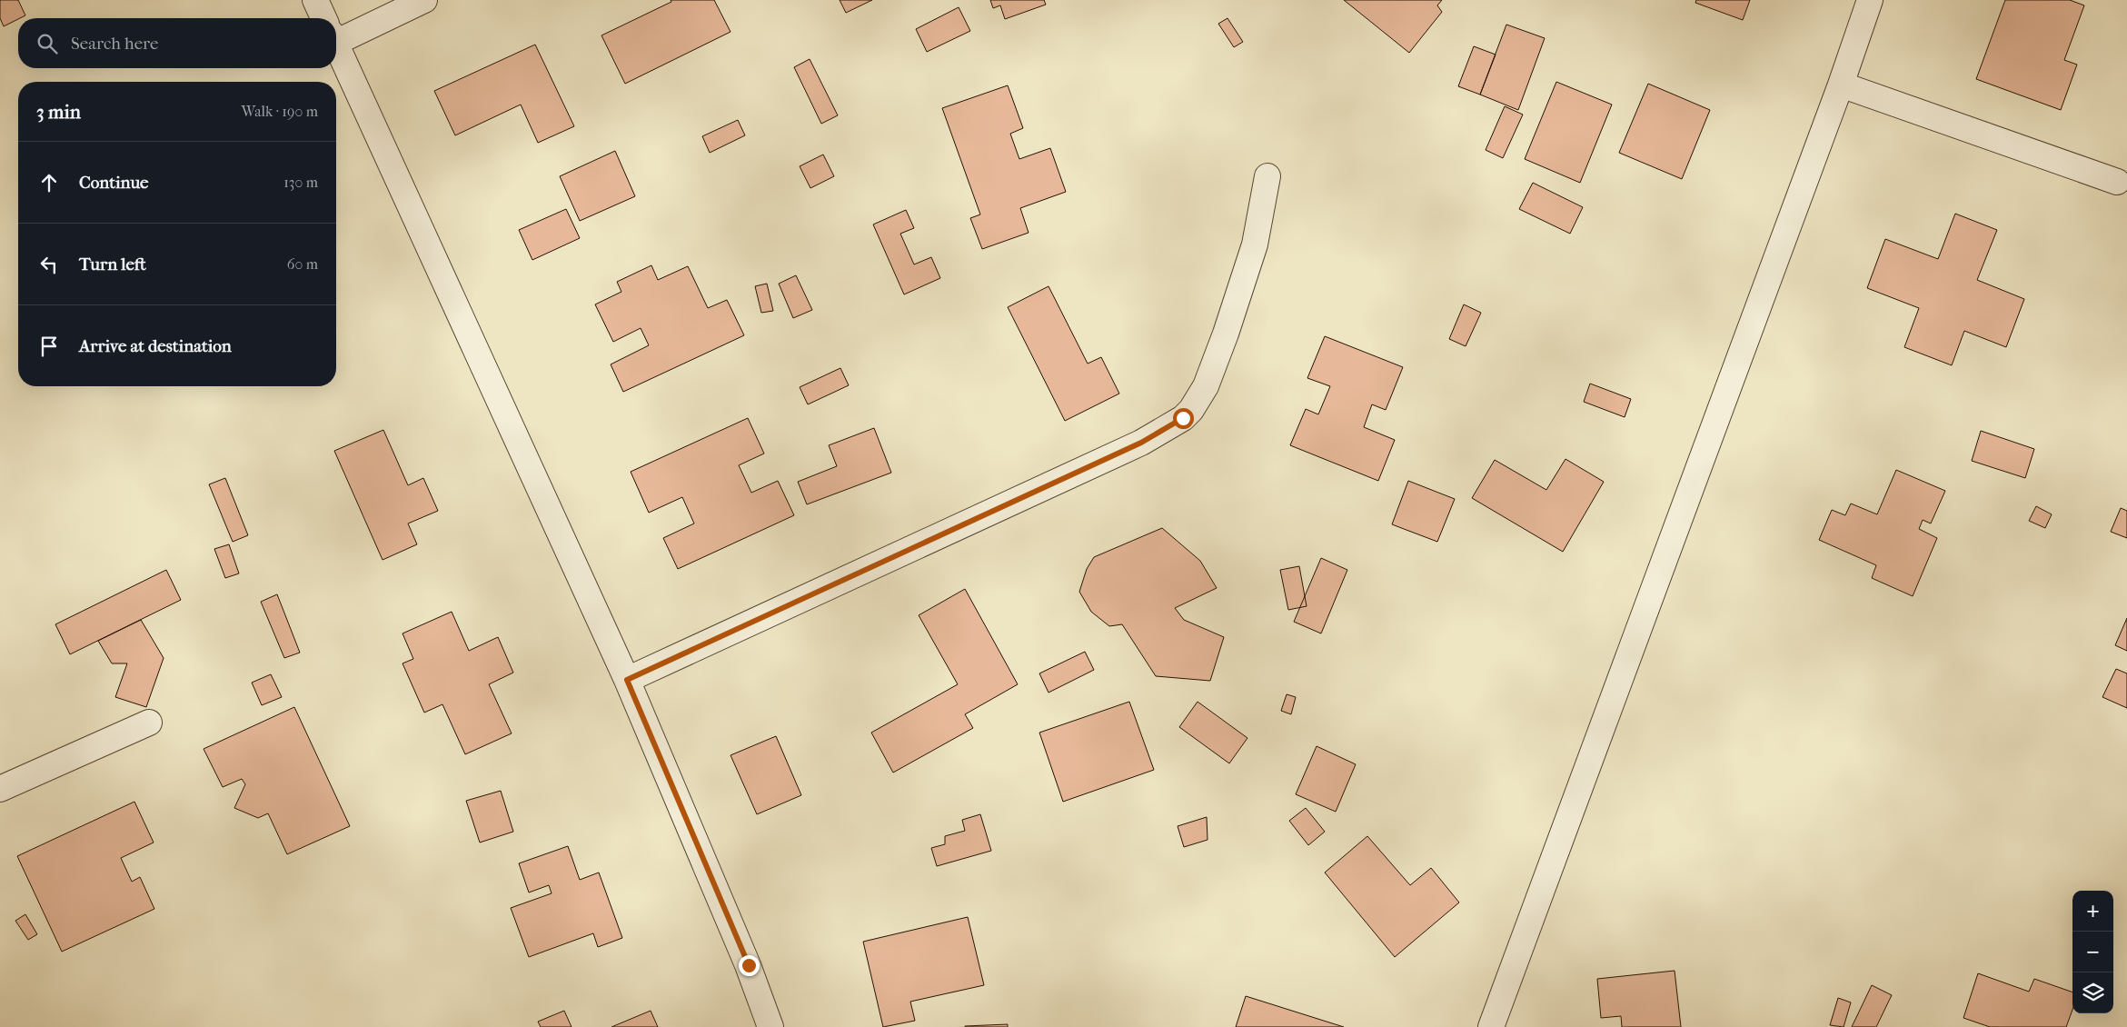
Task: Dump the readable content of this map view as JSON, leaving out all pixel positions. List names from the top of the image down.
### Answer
{
  "page": {
    "search": "Search here",
    "heading": ["3 min", "Walk · 190 m"],
    "list": [
      ["Continue", "130 m"],
      ["Turn left", "60 m"],
      "Arrive at destination"
    ],
    "map_buttons": ["+", "−"]
  }
}
